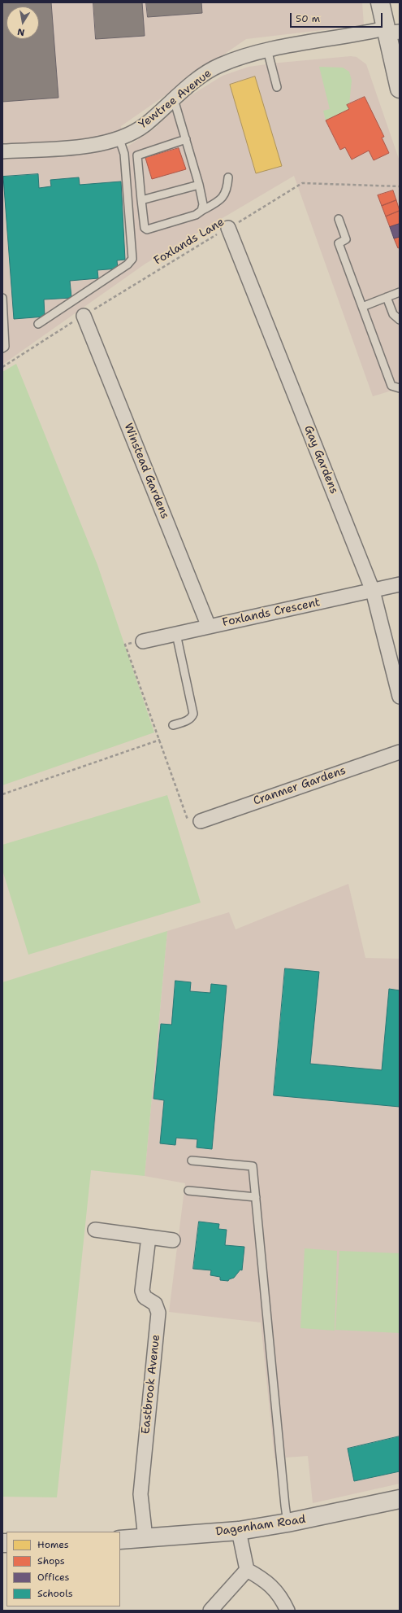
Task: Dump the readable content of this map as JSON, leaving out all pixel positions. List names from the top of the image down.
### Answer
{
  "streets": {
    "street": [
      "Yewtree Avenue",
      "Gay Gardens",
      "Winstead Gardens",
      "Foxlands Crescent",
      "Cranmer Gardens",
      "Eastbrook Avenue",
      "Dagenham Road"
    ],
    "path": ["Foxlands Lane"]
  },
  "crossings": [
    ["Foxlands Lane", "Gay Gardens"],
    ["Foxlands Lane", "Winstead Gardens"],
    ["Gay Gardens", "Foxlands Crescent"],
    ["Winstead Gardens", "Foxlands Crescent"],
    ["Eastbrook Avenue", "Dagenham Road"]
  ],
  "legend": [
    "Homes",
    "Shops",
    "Offices",
    "Schools"
  ],
  "scale_bar": "50 m",
  "north": "bottom"
}
